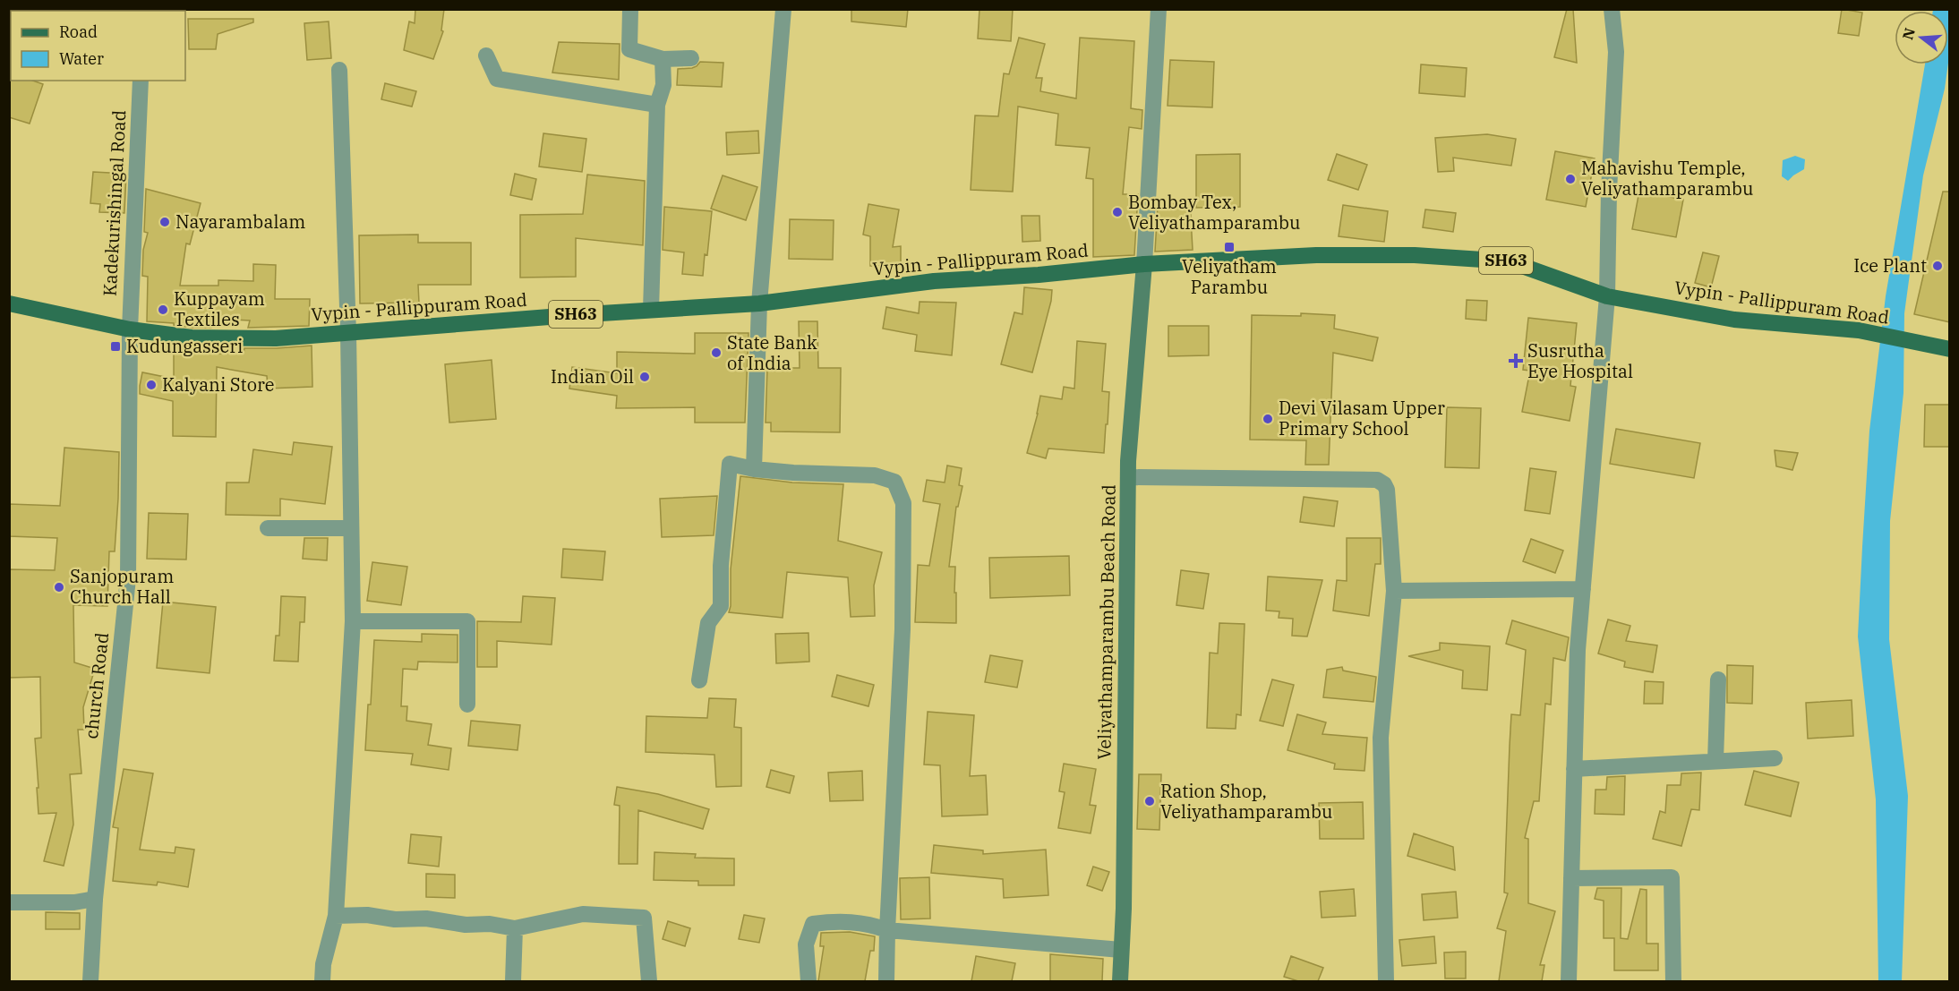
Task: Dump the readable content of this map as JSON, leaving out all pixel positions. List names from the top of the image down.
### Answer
{
  "streets": {
    "main road": ["Vypin - Pallippuram Road", "SH63", "Veliyathamparambu Beach Road"],
    "street": ["Kadekurishingal Road", "church Road"]
  },
  "crossings": [
    ["Kadekurishingal Road", "Vypin - Pallippuram Road"],
    ["Kadekurishingal Road", "church Road"],
    ["Vypin - Pallippuram Road", "Veliyathamparambu Beach Road"],
    ["Vypin - Pallippuram Road", "church Road"]
  ],
  "places": {
    "other": [
      "Mahavishu Temple, Veliyathamparambu",
      "Bombay Tex, Veliyathamparambu",
      "Nayarambalam",
      "Ice Plant",
      "Kuppayam Textiles",
      "State Bank of India",
      "Indian Oil",
      "Kalyani Store",
      "Devi Vilasam Upper Primary School",
      "Sanjopuram Church Hall",
      "Ration Shop, Veliyathamparambu"
    ],
    "transit": ["Veliyatham Parambu", "Kudungasseri"],
    "health": ["Susrutha Eye Hospital"]
  },
  "legend": ["Road", "Water"],
  "north": "left"
}
